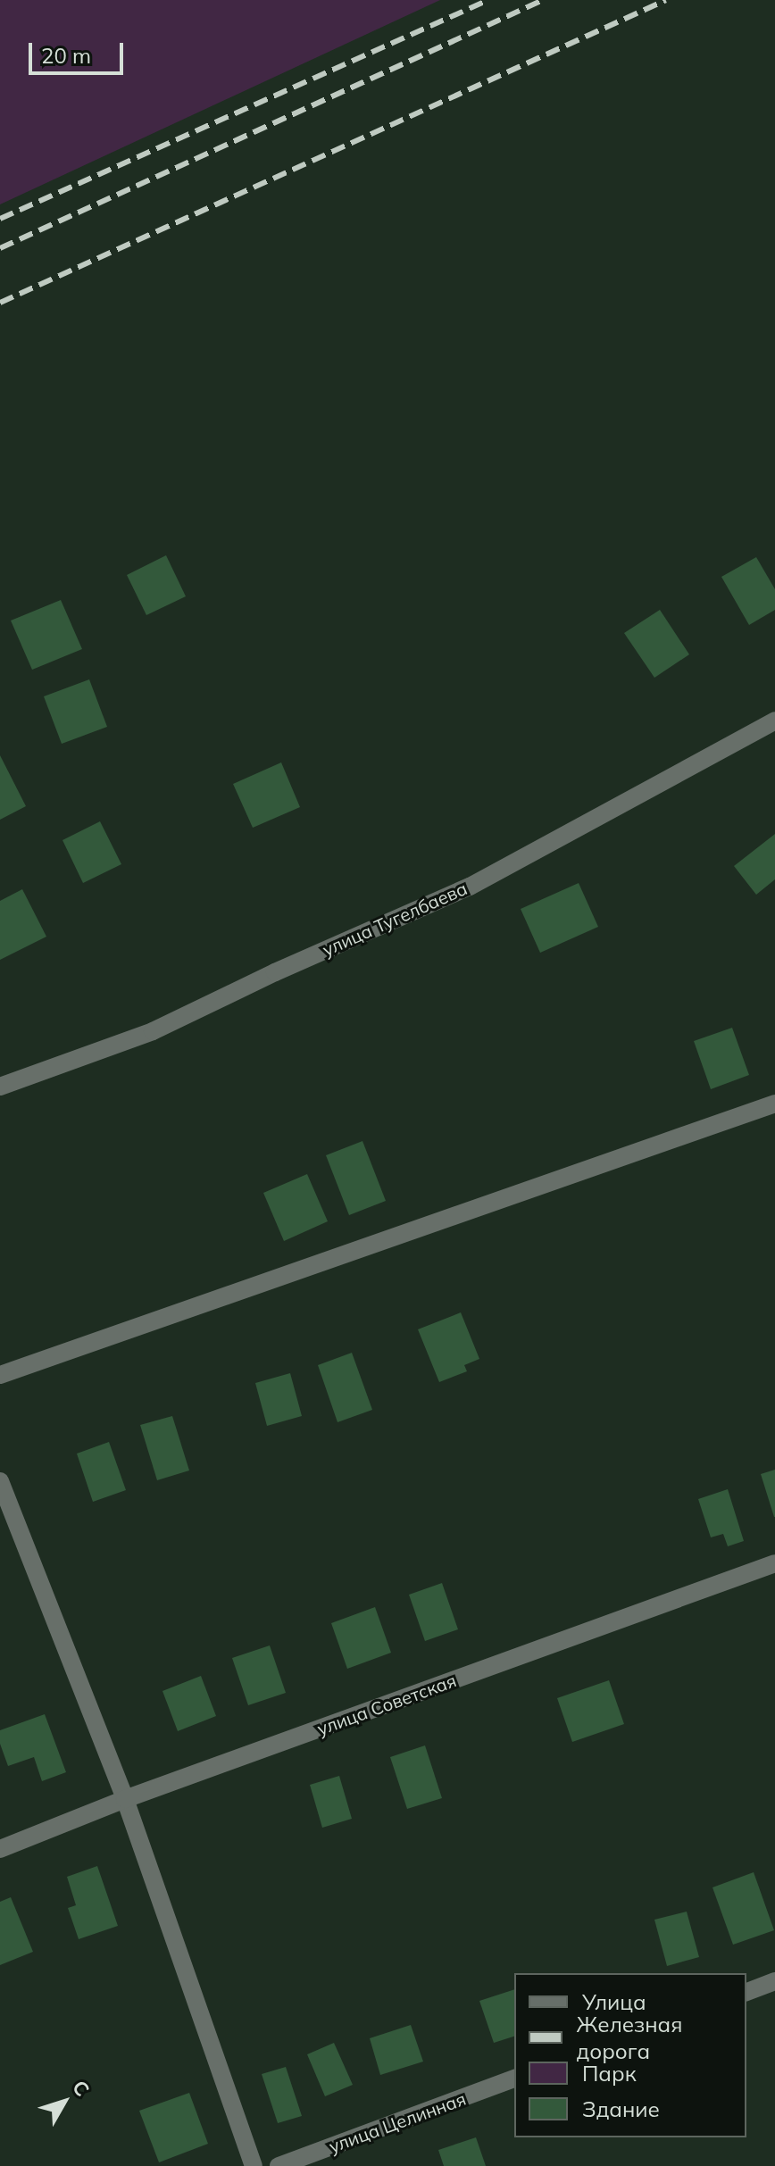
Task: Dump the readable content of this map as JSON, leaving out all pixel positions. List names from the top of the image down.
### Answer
{
  "streets": {
    "street": ["улица Тугелбаева", "улица Советская", "улица Целинная"]
  },
  "legend": [
    "Улица",
    "Железная дорога",
    "Парк",
    "Здание"
  ],
  "scale_bar": "20 m",
  "north": "top right"
}
